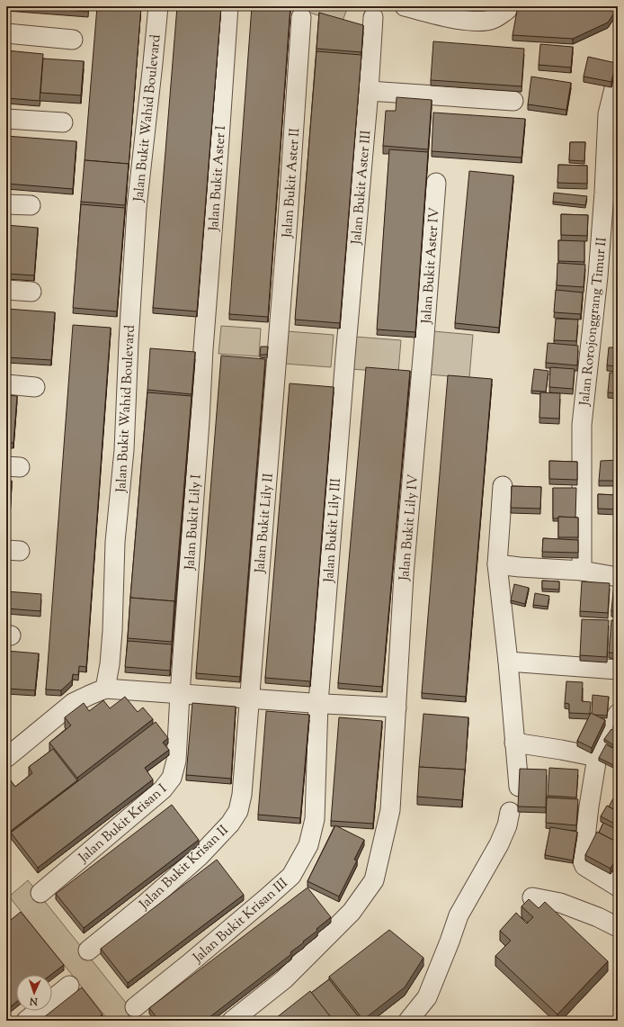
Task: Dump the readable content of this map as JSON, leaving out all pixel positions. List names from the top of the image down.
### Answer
{
  "streets": {
    "street": [
      "Jalan Bukit Wahid Boulevard",
      "Jalan Bukit Aster I",
      "Jalan Bukit Aster II",
      "Jalan Bukit Aster III",
      "Jalan Bukit Aster IV",
      "Jalan Rorojonggrang Timur II",
      "Jalan Bukit Lily I",
      "Jalan Bukit Lily II",
      "Jalan Bukit Lily IV",
      "Jalan Bukit Lily III",
      "Jalan Bukit Krisan I",
      "Jalan Bukit Krisan II",
      "Jalan Bukit Krisan III"
    ]
  },
  "crossings": [
    ["Jalan Bukit Aster I", "Jalan Bukit Lily I"],
    ["Jalan Bukit Aster II", "Jalan Bukit Lily II"],
    ["Jalan Bukit Aster III", "Jalan Bukit Lily III"],
    ["Jalan Bukit Aster IV", "Jalan Bukit Lily IV"],
    ["Jalan Bukit Lily I", "Jalan Bukit Krisan I"],
    ["Jalan Bukit Lily II", "Jalan Bukit Krisan II"],
    ["Jalan Bukit Lily III", "Jalan Bukit Krisan III"]
  ],
  "north": "bottom"
}
